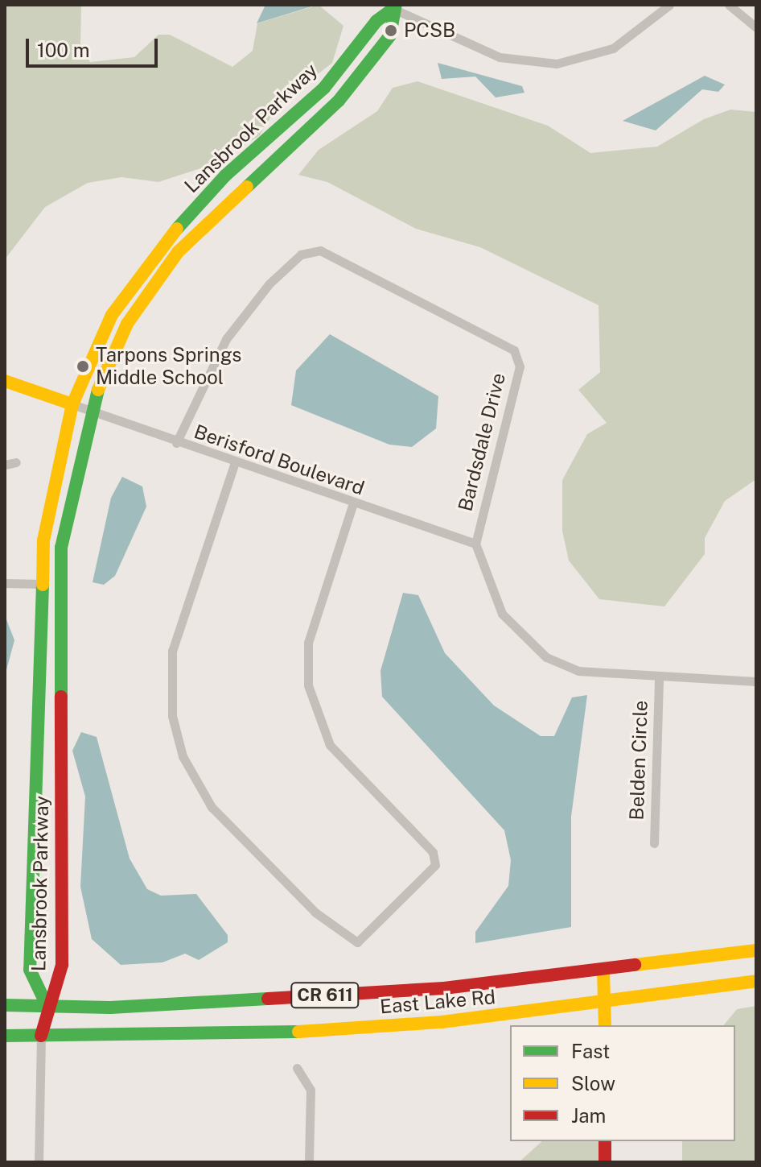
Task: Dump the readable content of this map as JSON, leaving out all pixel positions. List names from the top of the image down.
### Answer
{
  "streets": {
    "street": [
      "Lansbrook Parkway",
      "Bardsdale Drive",
      "Berisford Boulevard",
      "Belden Circle",
      "CR 611",
      "East Lake Rd"
    ]
  },
  "crossings": [
    ["Lansbrook Parkway", "Berisford Boulevard"],
    ["Lansbrook Parkway", "CR 611"],
    ["Lansbrook Parkway", "East Lake Rd"],
    ["Bardsdale Drive", "Berisford Boulevard"],
    ["CR 611", "East Lake Rd"]
  ],
  "places": ["PCSB", "Tarpons Springs Middle School"],
  "legend": ["Fast", "Slow", "Jam"],
  "scale_bar": "100 m"
}
